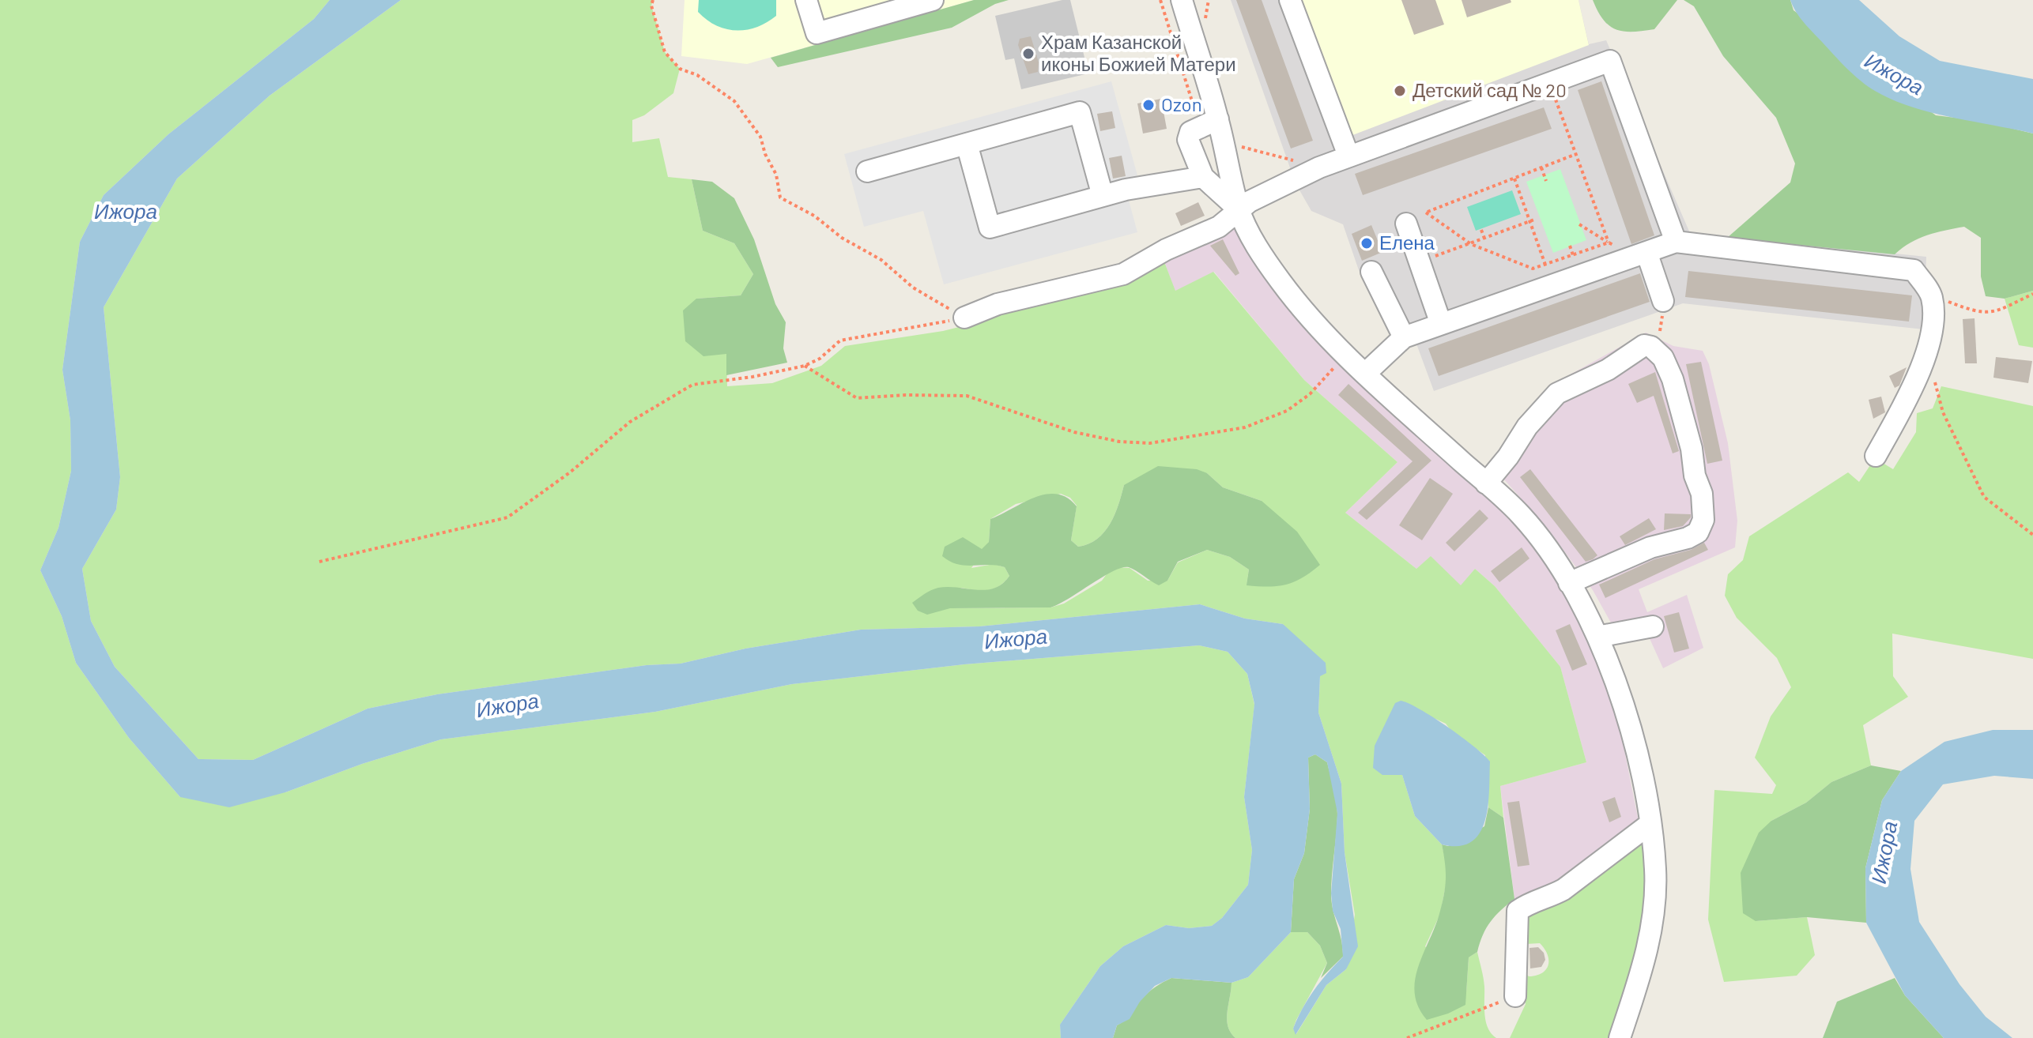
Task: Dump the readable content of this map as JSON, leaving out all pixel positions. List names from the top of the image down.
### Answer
{
  "water": ["Ижора"],
  "places": [
    "Храм Казанской иконы Божией Матери",
    "Детский сад № 20",
    "Ozon",
    "Елена"
  ]
}
